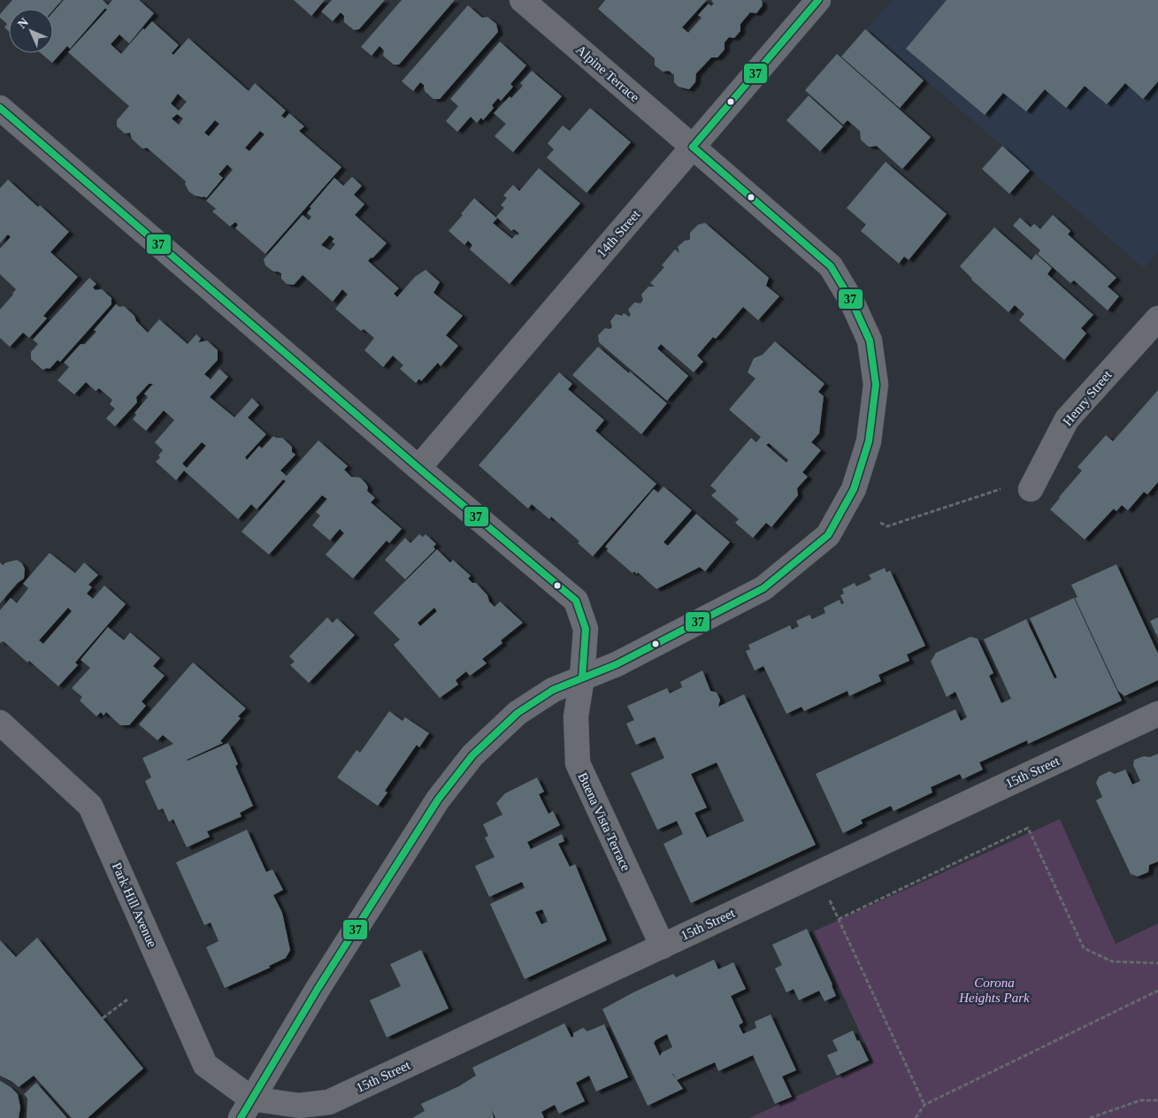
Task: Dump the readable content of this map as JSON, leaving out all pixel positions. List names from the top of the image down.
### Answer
{
  "streets": {
    "street": [
      "Alpine Terrace",
      "14th Street",
      "Henry Street",
      "15th Street",
      "Buena Vista Terrace",
      "Park Hill Avenue"
    ]
  },
  "crossings": [
    ["Alpine Terrace", "14th Street"],
    ["Alpine Terrace", "15th Street"],
    ["Alpine Terrace", "Buena Vista Terrace"],
    ["Alpine Terrace", "Park Hill Avenue"],
    ["14th Street", "Buena Vista Terrace"],
    ["15th Street", "Buena Vista Terrace"],
    ["15th Street", "Park Hill Avenue"]
  ],
  "parks": ["Corona Heights Park"],
  "lines": ["transit line 37"],
  "north": "top left"
}
